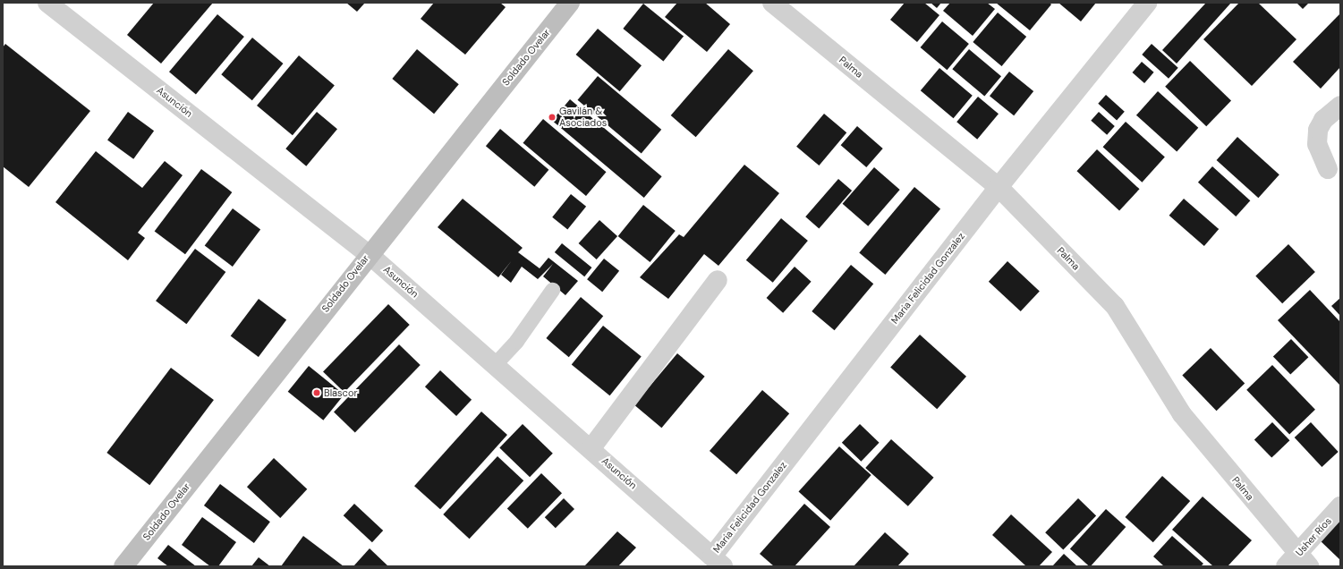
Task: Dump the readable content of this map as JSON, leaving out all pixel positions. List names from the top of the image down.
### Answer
{
  "streets": {
    "main road": ["Soldado Ovelar"],
    "street": [
      "Palma",
      "Asunción",
      "Maria Felicidad Gonzalez",
      "Usher Ríos"
    ]
  },
  "crossings": [
    ["Soldado Ovelar", "Asunción"],
    ["Palma", "Maria Felicidad Gonzalez"],
    ["Palma", "Usher Ríos"],
    ["Asunción", "Maria Felicidad Gonzalez"]
  ],
  "places": ["Gavilán & Asociados", "Blascor"]
}
